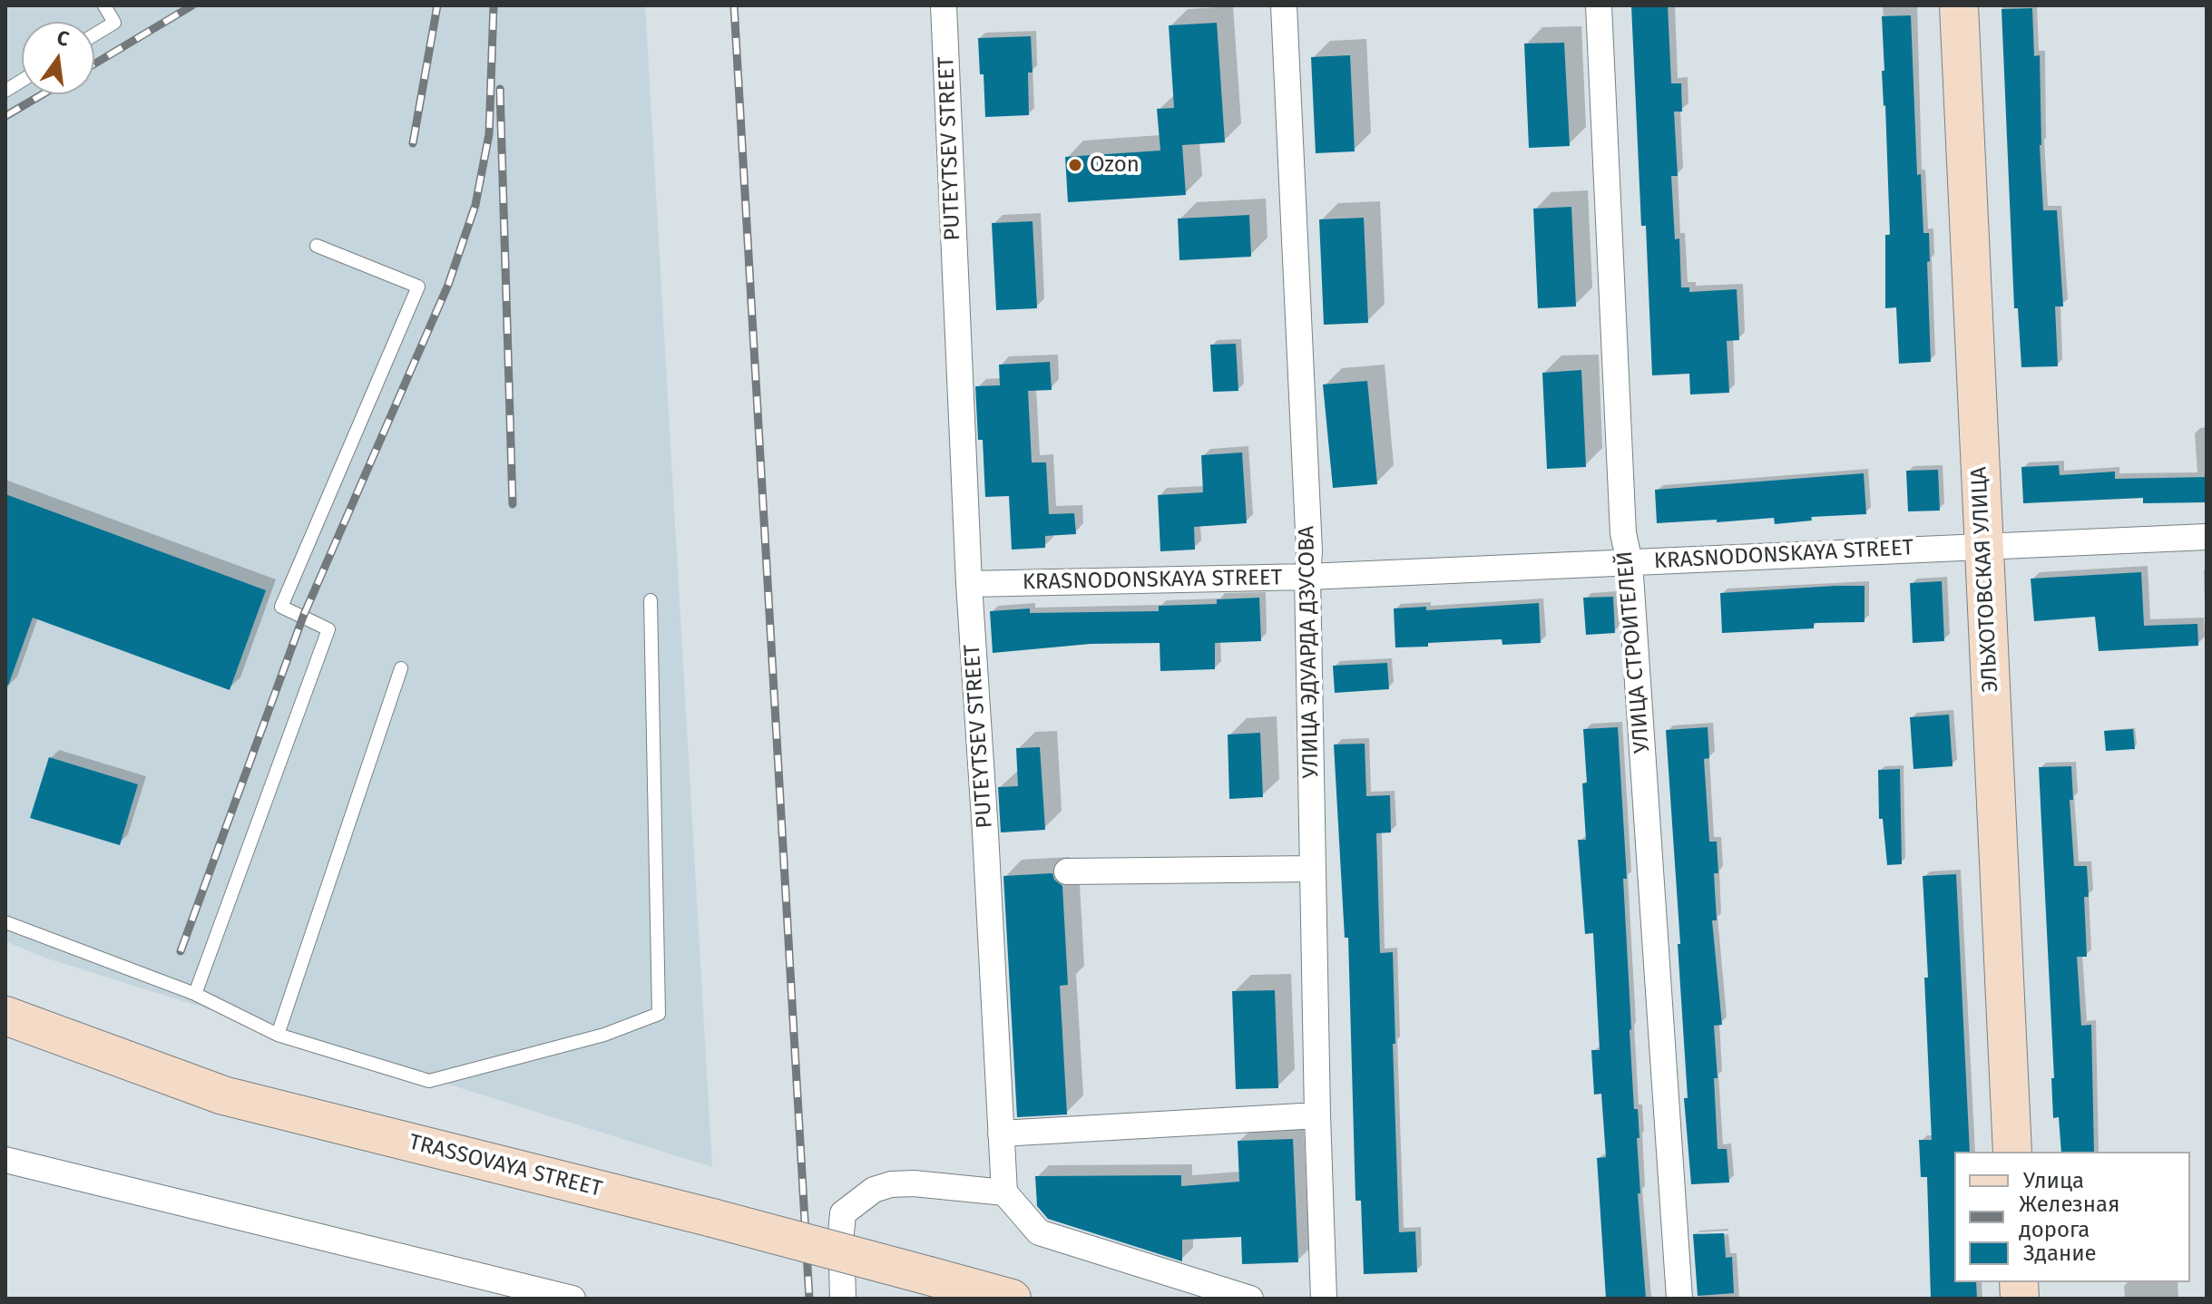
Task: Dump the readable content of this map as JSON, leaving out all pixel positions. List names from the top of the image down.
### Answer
{
  "streets": {
    "street": [
      "PUTEYTSEV STREET",
      "KRASNODONSKAYA STREET",
      "ЭЛЬХОТОВСКАЯ УЛИЦА",
      "УЛИЦА ЭДУАРДА ДЗУСОВА",
      "УЛИЦА СТРОИТЕЛЕЙ",
      "TRASSOVAYA STREET"
    ]
  },
  "crossings": [
    ["PUTEYTSEV STREET", "KRASNODONSKAYA STREET"],
    ["KRASNODONSKAYA STREET", "ЭЛЬХОТОВСКАЯ УЛИЦА"],
    ["KRASNODONSKAYA STREET", "УЛИЦА ЭДУАРДА ДЗУСОВА"],
    ["KRASNODONSKAYA STREET", "УЛИЦА СТРОИТЕЛЕЙ"]
  ],
  "places": ["Ozon"],
  "legend": ["Улица", "Железная дорога", "Здание"],
  "north": "top"
}
